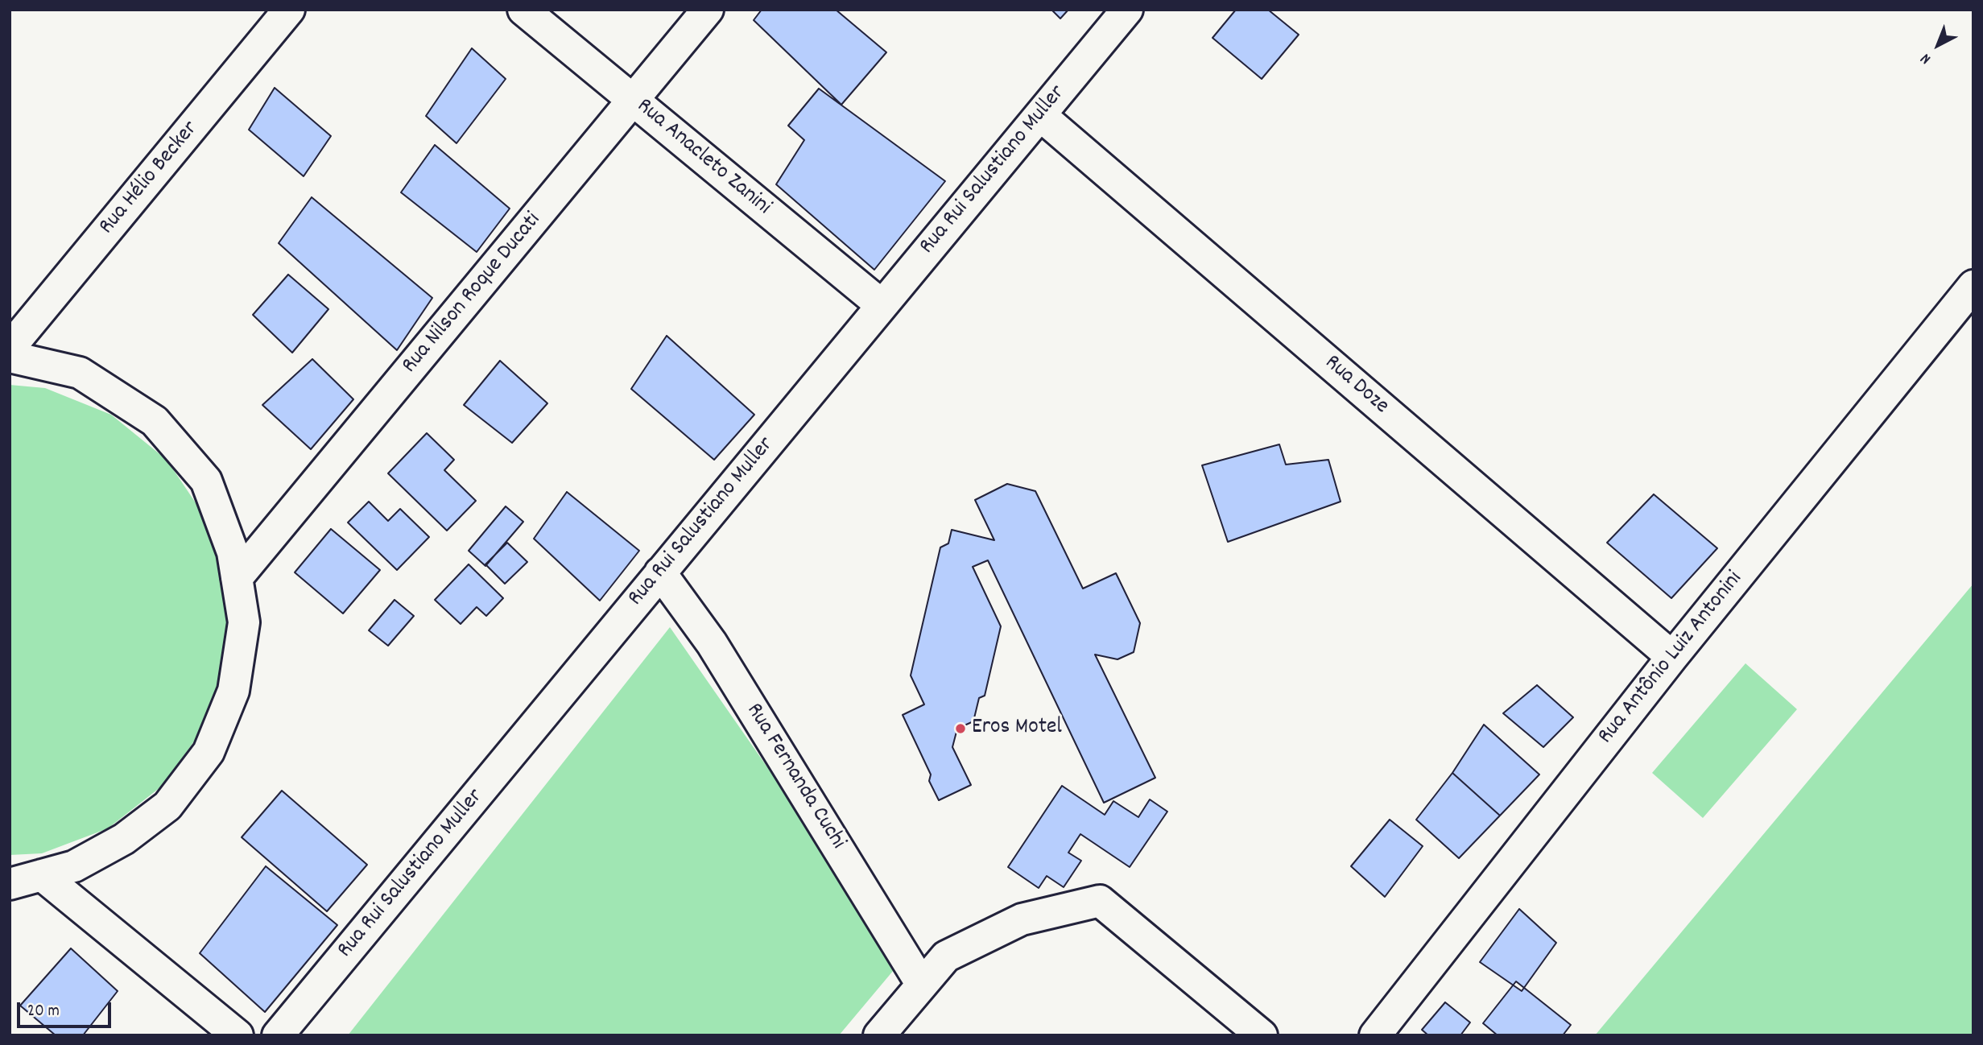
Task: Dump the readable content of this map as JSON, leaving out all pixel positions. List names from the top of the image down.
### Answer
{
  "streets": {
    "street": [
      "Rua Anacleto Zanini",
      "Rua Rui Salustiano Muller",
      "Rua Hélio Becker",
      "Rua Nilson Roque Ducati",
      "Rua Doze",
      "Rua Antônio Luiz Antonini",
      "Rua Fernanda Cuchi"
    ]
  },
  "crossings": [
    ["Rua Anacleto Zanini", "Rua Rui Salustiano Muller"],
    ["Rua Anacleto Zanini", "Rua Nilson Roque Ducati"],
    ["Rua Rui Salustiano Muller", "Rua Doze"],
    ["Rua Rui Salustiano Muller", "Rua Fernanda Cuchi"],
    ["Rua Doze", "Rua Antônio Luiz Antonini"]
  ],
  "places": ["Eros Motel"],
  "scale_bar": "20 m",
  "north": "bottom left"
}
